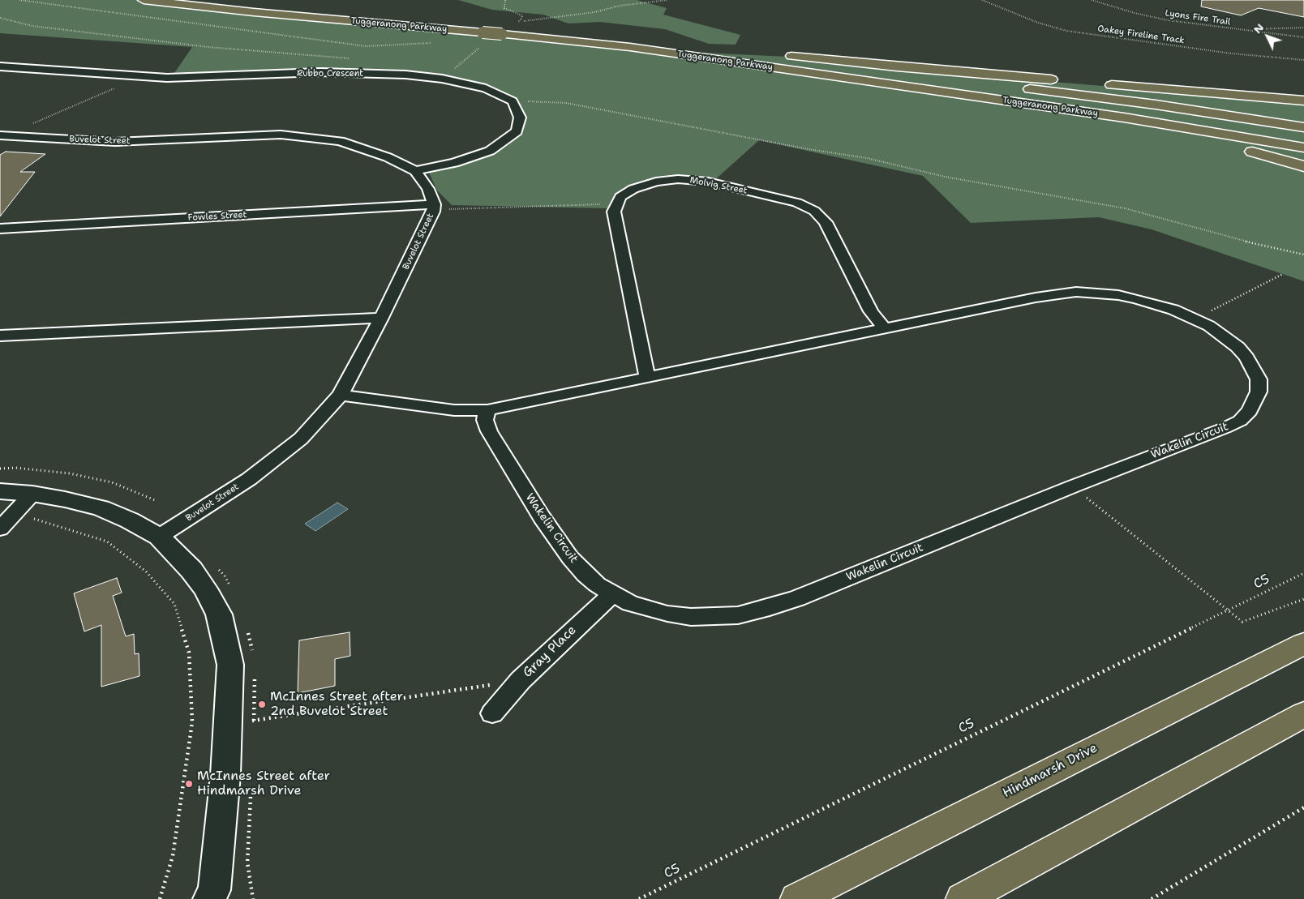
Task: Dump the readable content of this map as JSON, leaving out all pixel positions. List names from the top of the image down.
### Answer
{
  "streets": {
    "main road": ["Tuggeranong Parkway", "Hindmarsh Drive"],
    "street": [
      "Rubbo Crescent",
      "Buvelot Street",
      "Molvig Street",
      "Fowles Street",
      "Wakelin Circuit",
      "Gray Place"
    ],
    "path": ["Lyons Fire Trail", "Oakey Fireline Track", "C5"]
  },
  "crossings": [
    ["Buvelot Street", "Fowles Street"],
    ["Buvelot Street", "Wakelin Circuit"],
    ["Molvig Street", "Wakelin Circuit"],
    ["Wakelin Circuit", "Gray Place"]
  ],
  "places": ["McInnes Street after 2nd Buvelot Street", "McInnes Street after Hindmarsh Drive"],
  "north": "top left"
}
